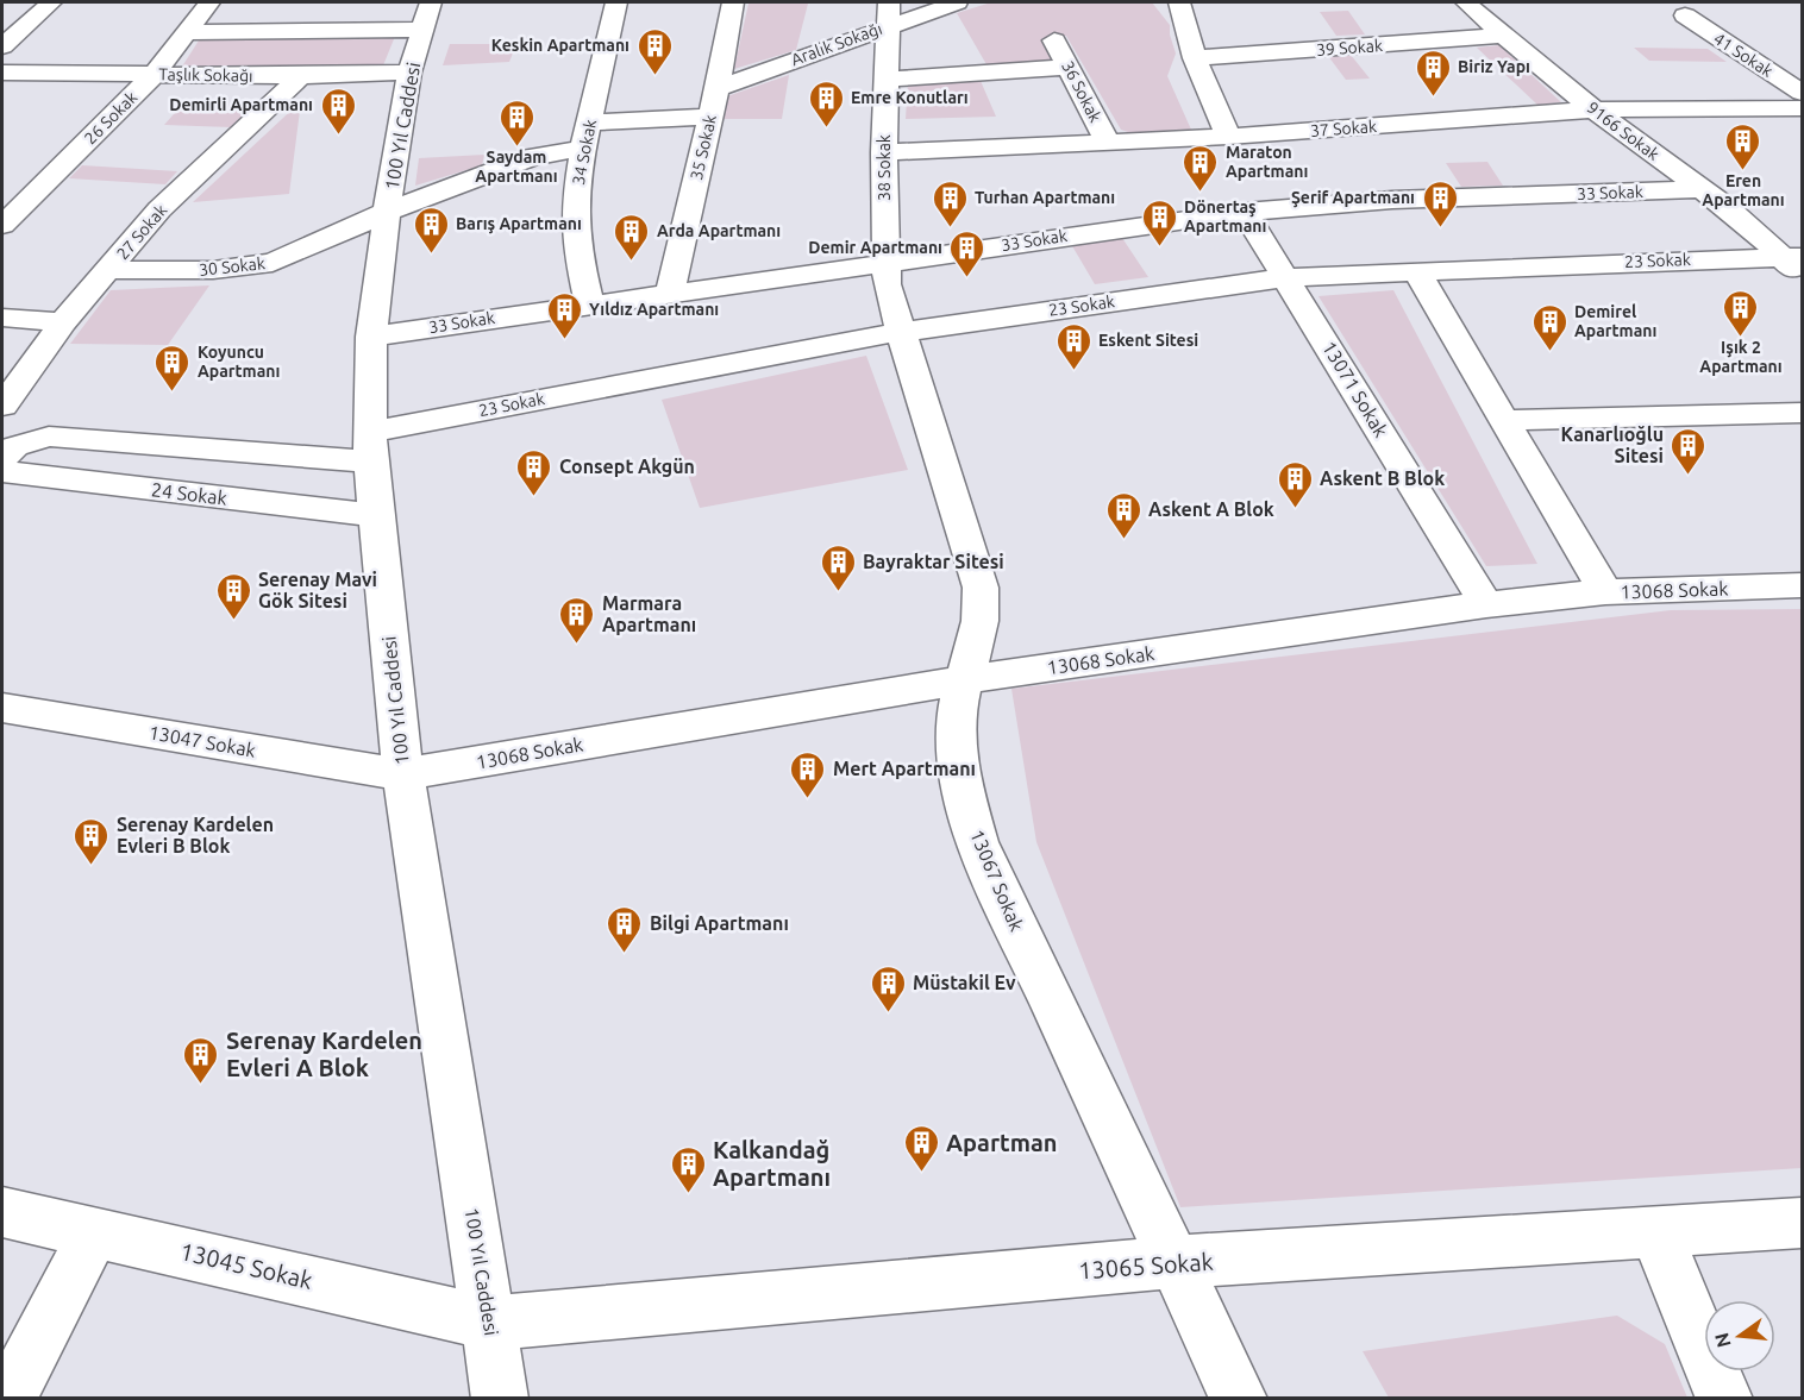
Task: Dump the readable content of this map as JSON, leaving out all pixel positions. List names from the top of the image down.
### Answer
{
  "streets": {
    "street": [
      "Aralık Sokağı",
      "39 Sokak",
      "41 Sokak",
      "Taşlık Sokağı",
      "36 Sokak",
      "26 Sokak",
      "100 Yıl Caddesi",
      "37 Sokak",
      "9166 Sokak",
      "35 Sokak",
      "34 Sokak",
      "38 Sokak",
      "33 Sokak",
      "27 Sokak",
      "23 Sokak",
      "30 Sokak",
      "13071 Sokak",
      "24 Sokak",
      "13068 Sokak",
      "13047 Sokak",
      "13067 Sokak",
      "13045 Sokak",
      "13065 Sokak"
    ]
  },
  "crossings": [
    ["Aralık Sokağı", "35 Sokak"],
    ["Aralık Sokağı", "38 Sokak"],
    ["39 Sokak", "9166 Sokak"],
    ["Taşlık Sokağı", "26 Sokak"],
    ["Taşlık Sokağı", "100 Yıl Caddesi"],
    ["Taşlık Sokağı", "27 Sokak"],
    ["36 Sokak", "37 Sokak"],
    ["100 Yıl Caddesi", "33 Sokak"],
    ["100 Yıl Caddesi", "23 Sokak"],
    ["100 Yıl Caddesi", "30 Sokak"],
    ["100 Yıl Caddesi", "24 Sokak"],
    ["100 Yıl Caddesi", "13068 Sokak"],
    ["100 Yıl Caddesi", "13047 Sokak"],
    ["100 Yıl Caddesi", "13045 Sokak"],
    ["100 Yıl Caddesi", "13065 Sokak"],
    ["37 Sokak", "9166 Sokak"],
    ["37 Sokak", "38 Sokak"],
    ["9166 Sokak", "33 Sokak"],
    ["9166 Sokak", "23 Sokak"],
    ["35 Sokak", "33 Sokak"],
    ["34 Sokak", "33 Sokak"],
    ["38 Sokak", "33 Sokak"],
    ["38 Sokak", "23 Sokak"],
    ["38 Sokak", "13067 Sokak"],
    ["33 Sokak", "13071 Sokak"],
    ["27 Sokak", "30 Sokak"],
    ["23 Sokak", "13071 Sokak"],
    ["23 Sokak", "13067 Sokak"],
    ["13071 Sokak", "13068 Sokak"],
    ["13068 Sokak", "13047 Sokak"],
    ["13068 Sokak", "13067 Sokak"],
    ["13067 Sokak", "13065 Sokak"],
    ["13045 Sokak", "13065 Sokak"]
  ],
  "places": {
    "building": [
      "Keskin Apartmanı",
      "Biriz Yapı",
      "Emre Konutları",
      "Demirli Apartmanı",
      "Saydam Apartmanı",
      "Eren Apartmanı",
      "Maraton Apartmanı",
      "Turhan Apartmanı",
      "Şerif Apartmanı",
      "Dönertaş Apartmanı",
      "Barış Apartmanı",
      "Arda Apartmanı",
      "Demir Apartmanı",
      "Işık 2 Apartmanı",
      "Yıldız Apartmanı",
      "Demirel Apartmanı",
      "Eskent Sitesi",
      "Koyuncu Apartmanı",
      "Kanarlıoğlu Sitesi",
      "Consept Akgün",
      "Askent B Blok",
      "Askent A Blok",
      "Bayraktar Sitesi",
      "Serenay Mavi Gök Sitesi",
      "Marmara Apartmanı",
      "Mert Apartmanı",
      "Serenay Kardelen Evleri B Blok",
      "Bilgi Apartmanı",
      "Müstakil Ev",
      "Serenay Kardelen Evleri A Blok",
      "Apartman",
      "Kalkandağ Apartmanı"
    ]
  },
  "north": "left"
}
